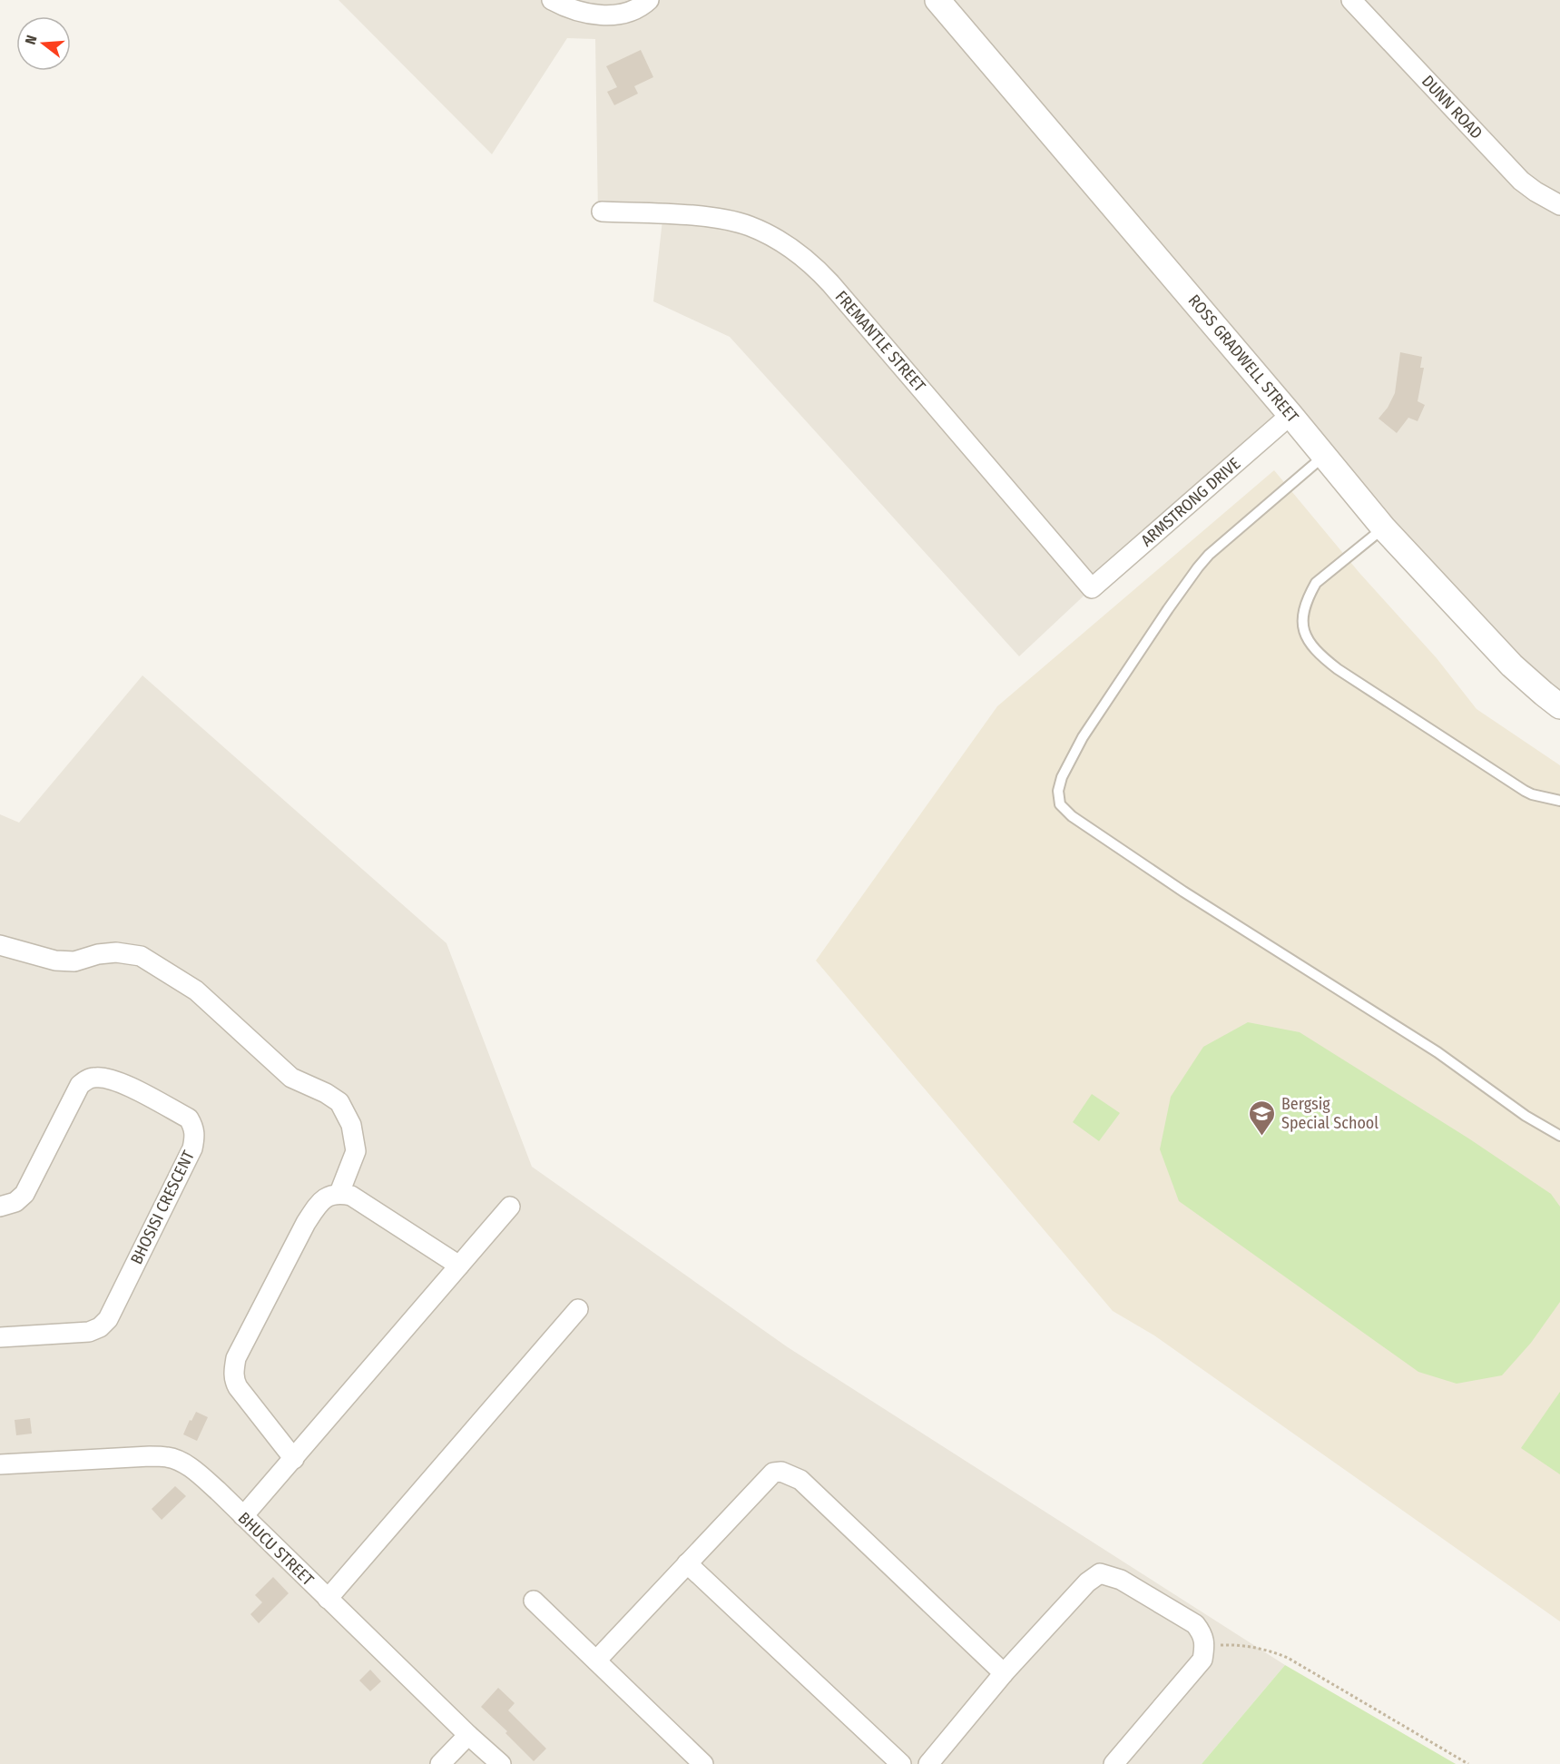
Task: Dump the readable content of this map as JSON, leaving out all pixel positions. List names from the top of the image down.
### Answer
{
  "streets": {
    "street": [
      "DUNN ROAD",
      "FREMANTLE STREET",
      "ROSS GRADWELL STREET",
      "ARMSTRONG DRIVE",
      "BHOSISI CRESCENT",
      "BHUCU STREET"
    ]
  },
  "crossings": [
    ["FREMANTLE STREET", "ARMSTRONG DRIVE"],
    ["ROSS GRADWELL STREET", "ARMSTRONG DRIVE"]
  ],
  "places": {
    "school or university": ["Bergsig Special School"]
  },
  "north": "left"
}
